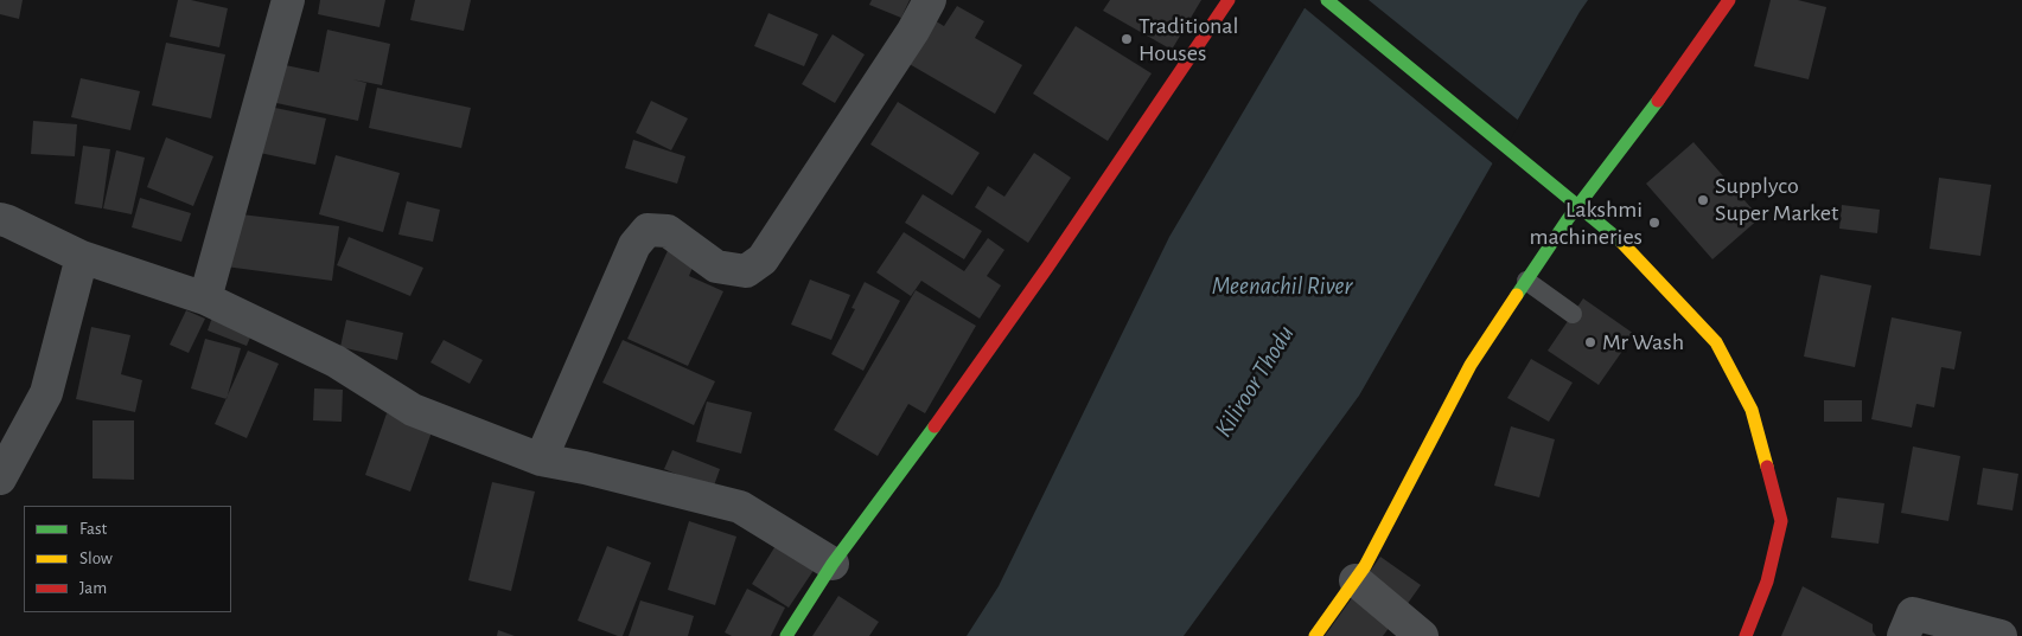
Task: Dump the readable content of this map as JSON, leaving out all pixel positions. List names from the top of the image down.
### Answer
{
  "water": ["Meenachil River", "Kiliroor Thodu"],
  "places": [
    "Traditional Houses",
    "Supplyco Super Market",
    "Lakshmi machineries",
    "Mr Wash"
  ],
  "legend": ["Fast", "Slow", "Jam"]
}
